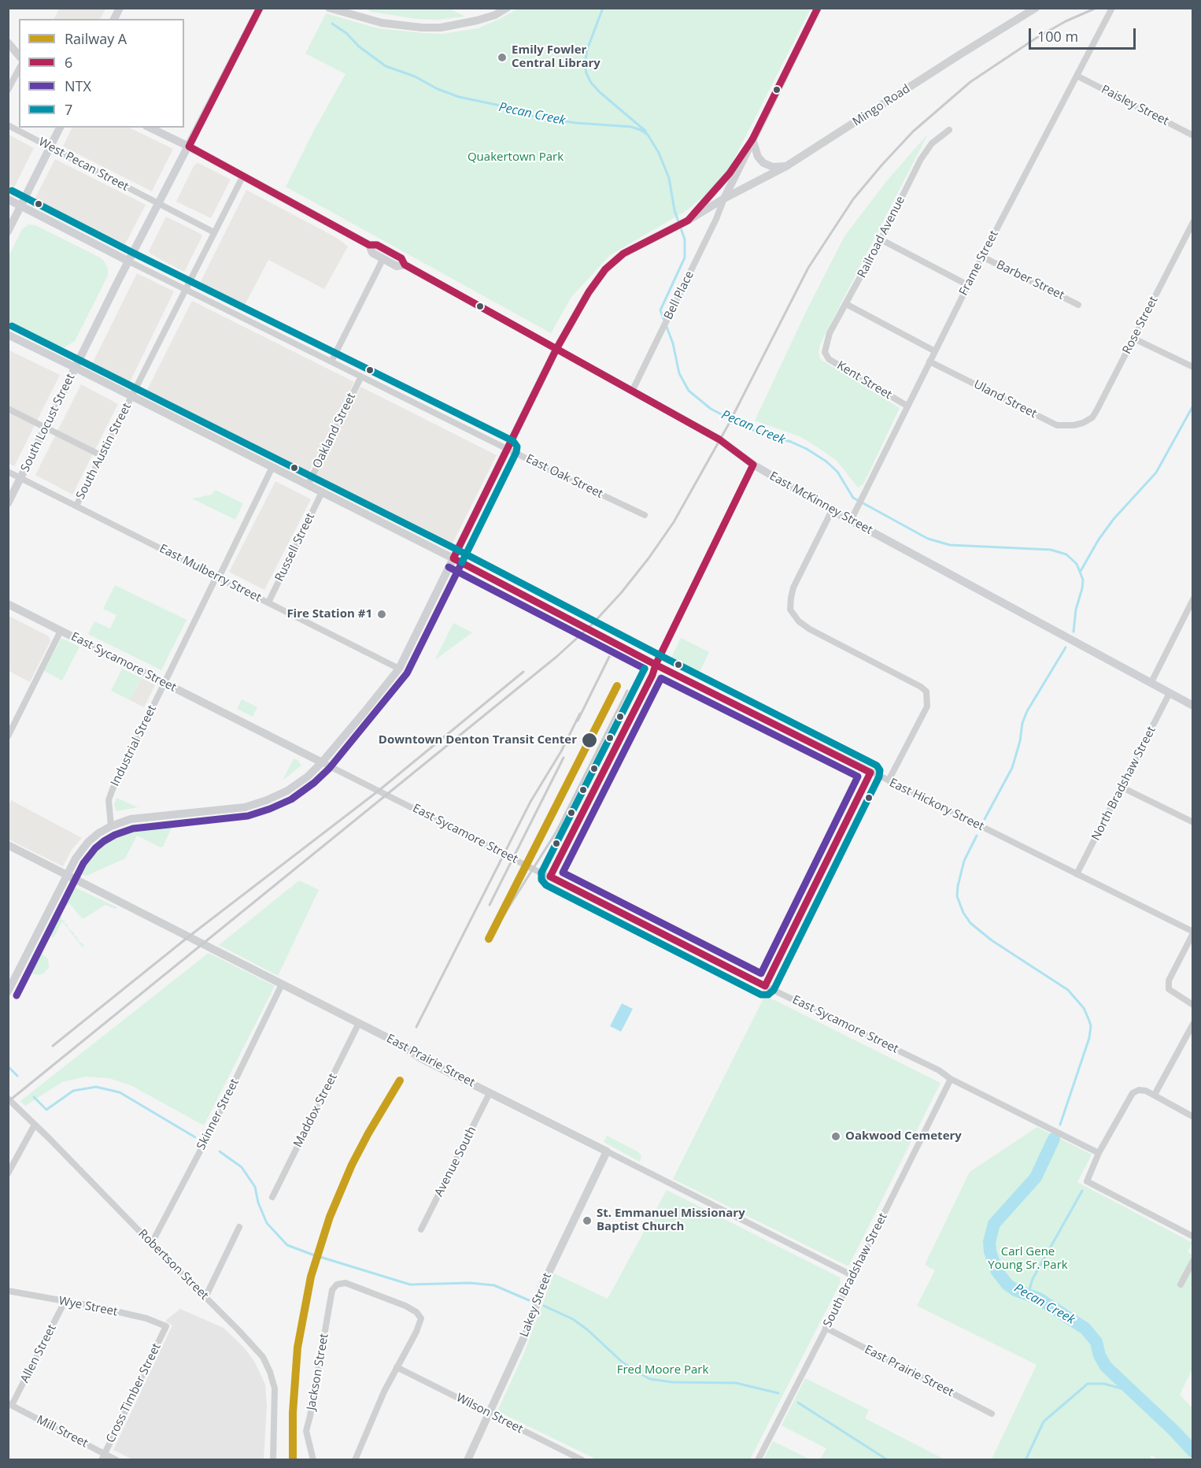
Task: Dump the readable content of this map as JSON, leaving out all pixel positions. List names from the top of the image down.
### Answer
{
  "streets": {
    "main road": ["South Locust Street", "East McKinney Street"],
    "street": [
      "Mingo Road",
      "Paisley Street",
      "West Pecan Street",
      "Railroad Avenue",
      "Frame Street",
      "Barber Street",
      "Bell Place",
      "Rose Street",
      "Kent Street",
      "Uland Street",
      "Oakland Street",
      "South Austin Street",
      "East Oak Street",
      "Russell Street",
      "East Mulberry Street",
      "East Sycamore Street",
      "Industrial Street",
      "North Bradshaw Street",
      "East Hickory Street",
      "East Prairie Street",
      "Maddox Street",
      "Skinner Street",
      "Avenue South",
      "Robertson Street",
      "South Bradshaw Street",
      "Lakey Street",
      "Wye Street",
      "Allen Street",
      "Jackson Street",
      "Cross Timber Street",
      "Wilson Street",
      "Mill Street"
    ]
  },
  "crossings": [
    ["Mingo Road", "Bell Place"],
    ["Paisley Street", "Frame Street"],
    ["West Pecan Street", "South Locust Street"],
    ["West Pecan Street", "South Austin Street"],
    ["Railroad Avenue", "Kent Street"],
    ["Frame Street", "Barber Street"],
    ["Frame Street", "Kent Street"],
    ["Frame Street", "Uland Street"],
    ["Frame Street", "East McKinney Street"],
    ["Bell Place", "East McKinney Street"],
    ["Rose Street", "Uland Street"],
    ["South Locust Street", "East Oak Street"],
    ["South Locust Street", "East McKinney Street"],
    ["South Locust Street", "East Mulberry Street"],
    ["South Locust Street", "East Hickory Street"],
    ["Oakland Street", "East Oak Street"],
    ["Oakland Street", "East Hickory Street"],
    ["South Austin Street", "East Oak Street"],
    ["South Austin Street", "East McKinney Street"],
    ["South Austin Street", "East Mulberry Street"],
    ["South Austin Street", "East Hickory Street"],
    ["East McKinney Street", "North Bradshaw Street"],
    ["Russell Street", "East Mulberry Street"],
    ["Russell Street", "East Hickory Street"],
    ["East Mulberry Street", "Industrial Street"],
    ["East Sycamore Street", "Industrial Street"],
    ["East Sycamore Street", "South Bradshaw Street"],
    ["Industrial Street", "East Hickory Street"],
    ["North Bradshaw Street", "East Hickory Street"],
    ["East Prairie Street", "Maddox Street"],
    ["East Prairie Street", "Skinner Street"],
    ["East Prairie Street", "Avenue South"],
    ["East Prairie Street", "South Bradshaw Street"],
    ["East Prairie Street", "Lakey Street"],
    ["Skinner Street", "Robertson Street"],
    ["Lakey Street", "Wilson Street"],
    ["Wye Street", "Allen Street"],
    ["Wye Street", "Cross Timber Street"],
    ["Allen Street", "Mill Street"],
    ["Jackson Street", "Wilson Street"],
    ["Cross Timber Street", "Mill Street"]
  ],
  "water": ["Pecan Creek"],
  "parks": ["Quakertown Park", "Carl Gene Young Sr. Park", "Fred Moore Park"],
  "places": [
    "Emily Fowler Central Library",
    "Fire Station #1",
    "Downtown Denton Transit Center",
    "Oakwood Cemetery",
    "St. Emmanuel Missionary Baptist Church"
  ],
  "lines": [
    "transit line 6",
    "transit line 7",
    "transit line NTX",
    "rail line A"
  ],
  "legend": [
    "Railway A",
    "6",
    "NTX",
    "7"
  ],
  "scale_bar": "100 m"
}
